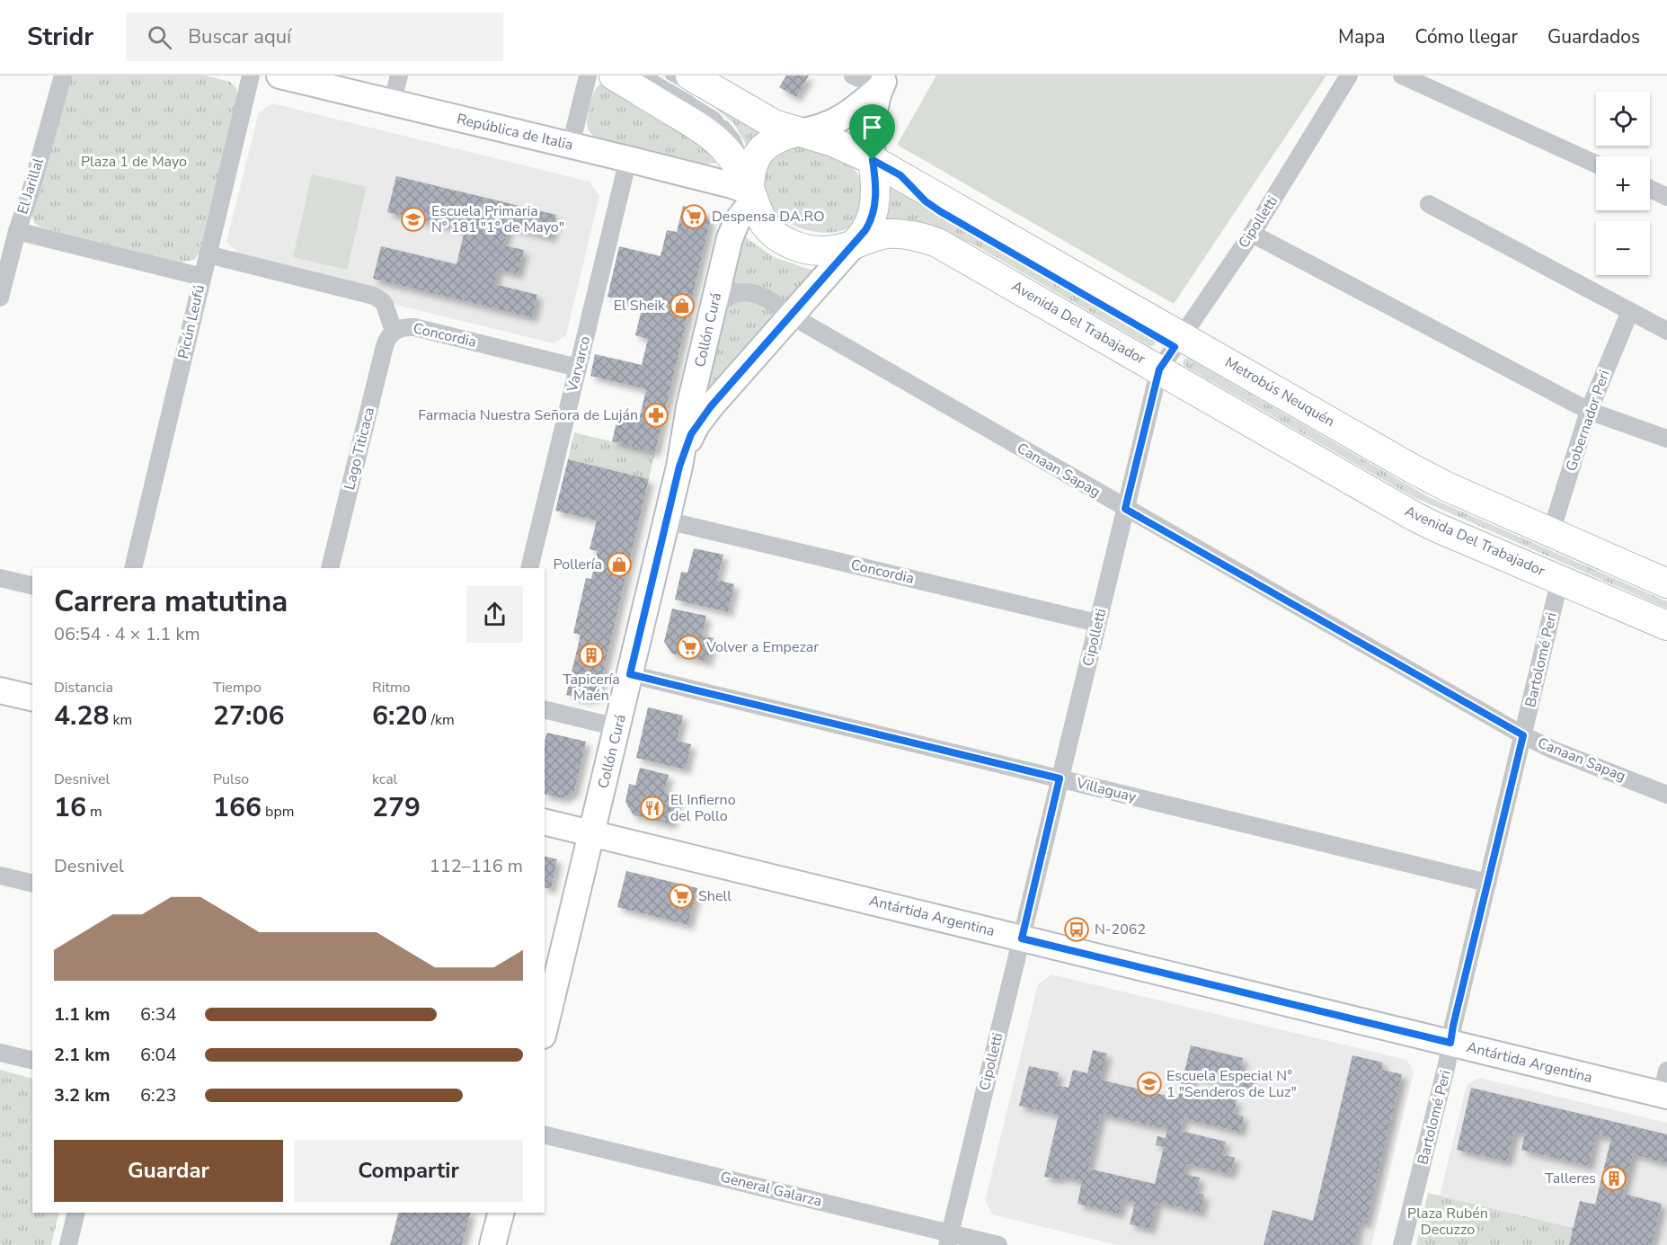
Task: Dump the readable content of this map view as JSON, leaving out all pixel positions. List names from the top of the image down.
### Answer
{
  "streets": {
    "main road": [
      "República de Italia",
      "Avenida Del Trabajador",
      "Collón Curá",
      "Antártida Argentina"
    ],
    "street": [
      "El Jarillal",
      "Cipolletti",
      "Picún Leufú",
      "Concordia",
      "Varvarco",
      "Gobernador Peri",
      "Lago Titicaca",
      "Canaan Sapag",
      "Bartolomé Peri",
      "Villaguay",
      "General Galarza"
    ]
  },
  "crossings": [
    ["República de Italia", "Avenida Del Trabajador"],
    ["República de Italia", "Collón Curá"],
    ["República de Italia", "Varvarco"],
    ["Cipolletti", "Avenida Del Trabajador"],
    ["Cipolletti", "Concordia"],
    ["Cipolletti", "Canaan Sapag"],
    ["Cipolletti", "Villaguay"],
    ["Cipolletti", "Antártida Argentina"],
    ["Cipolletti", "General Galarza"],
    ["Picún Leufú", "Concordia"],
    ["Avenida Del Trabajador", "Collón Curá"],
    ["Avenida Del Trabajador", "Gobernador Peri"],
    ["Avenida Del Trabajador", "Bartolomé Peri"],
    ["Collón Curá", "Concordia"],
    ["Collón Curá", "Canaan Sapag"],
    ["Collón Curá", "Villaguay"],
    ["Collón Curá", "Antártida Argentina"],
    ["Concordia", "Varvarco"],
    ["Concordia", "Lago Titicaca"],
    ["Canaan Sapag", "Bartolomé Peri"],
    ["Bartolomé Peri", "Villaguay"],
    ["Bartolomé Peri", "Antártida Argentina"]
  ],
  "parks": ["Plaza 1 de Mayo", "Plaza Rubén Decuzzo"],
  "places": {
    "supermarket": ["Despensa DA.RO", "Volver a Empezar", "Shell"],
    "school or university": ["Escuela Primaria N° 181 \"1° de Mayo\"", "Escuela Especial N° 1 \"Senderos de Luz\""],
    "shop": ["El Sheik", "Pollería"],
    "pharmacy": ["Farmacia Nuestra Señora de Luján"],
    "building": ["Tapicería Maén", "Talleres"],
    "restaurant": ["El Infierno del Pollo"],
    "bus stop": ["N-2062"]
  },
  "page": {
    "header": "Stridr",
    "search": "Buscar aquí",
    "nav": ["Mapa", "Cómo llegar", "Guardados"],
    "map_buttons": ["+", "−"],
    "heading": ["Carrera matutina", "06:54 · 4 × 1.1 km"],
    "stats": [
      ["Distancia", "4.28 km"],
      ["Tiempo", "27:06"],
      ["Ritmo", "6:20 /km"],
      ["Desnivel", "16 m"],
      ["Pulso", "166 bpm"],
      ["kcal", "279"]
    ],
    "chart": ["Desnivel", "112–116 m"],
    "list": [
      {
        "name": "1.1 km",
        "note": "6:34"
      },
      {
        "name": "2.1 km",
        "note": "6:04"
      },
      {
        "name": "3.2 km",
        "note": "6:23"
      }
    ],
    "buttons": ["Guardar", "Compartir"]
  }
}
